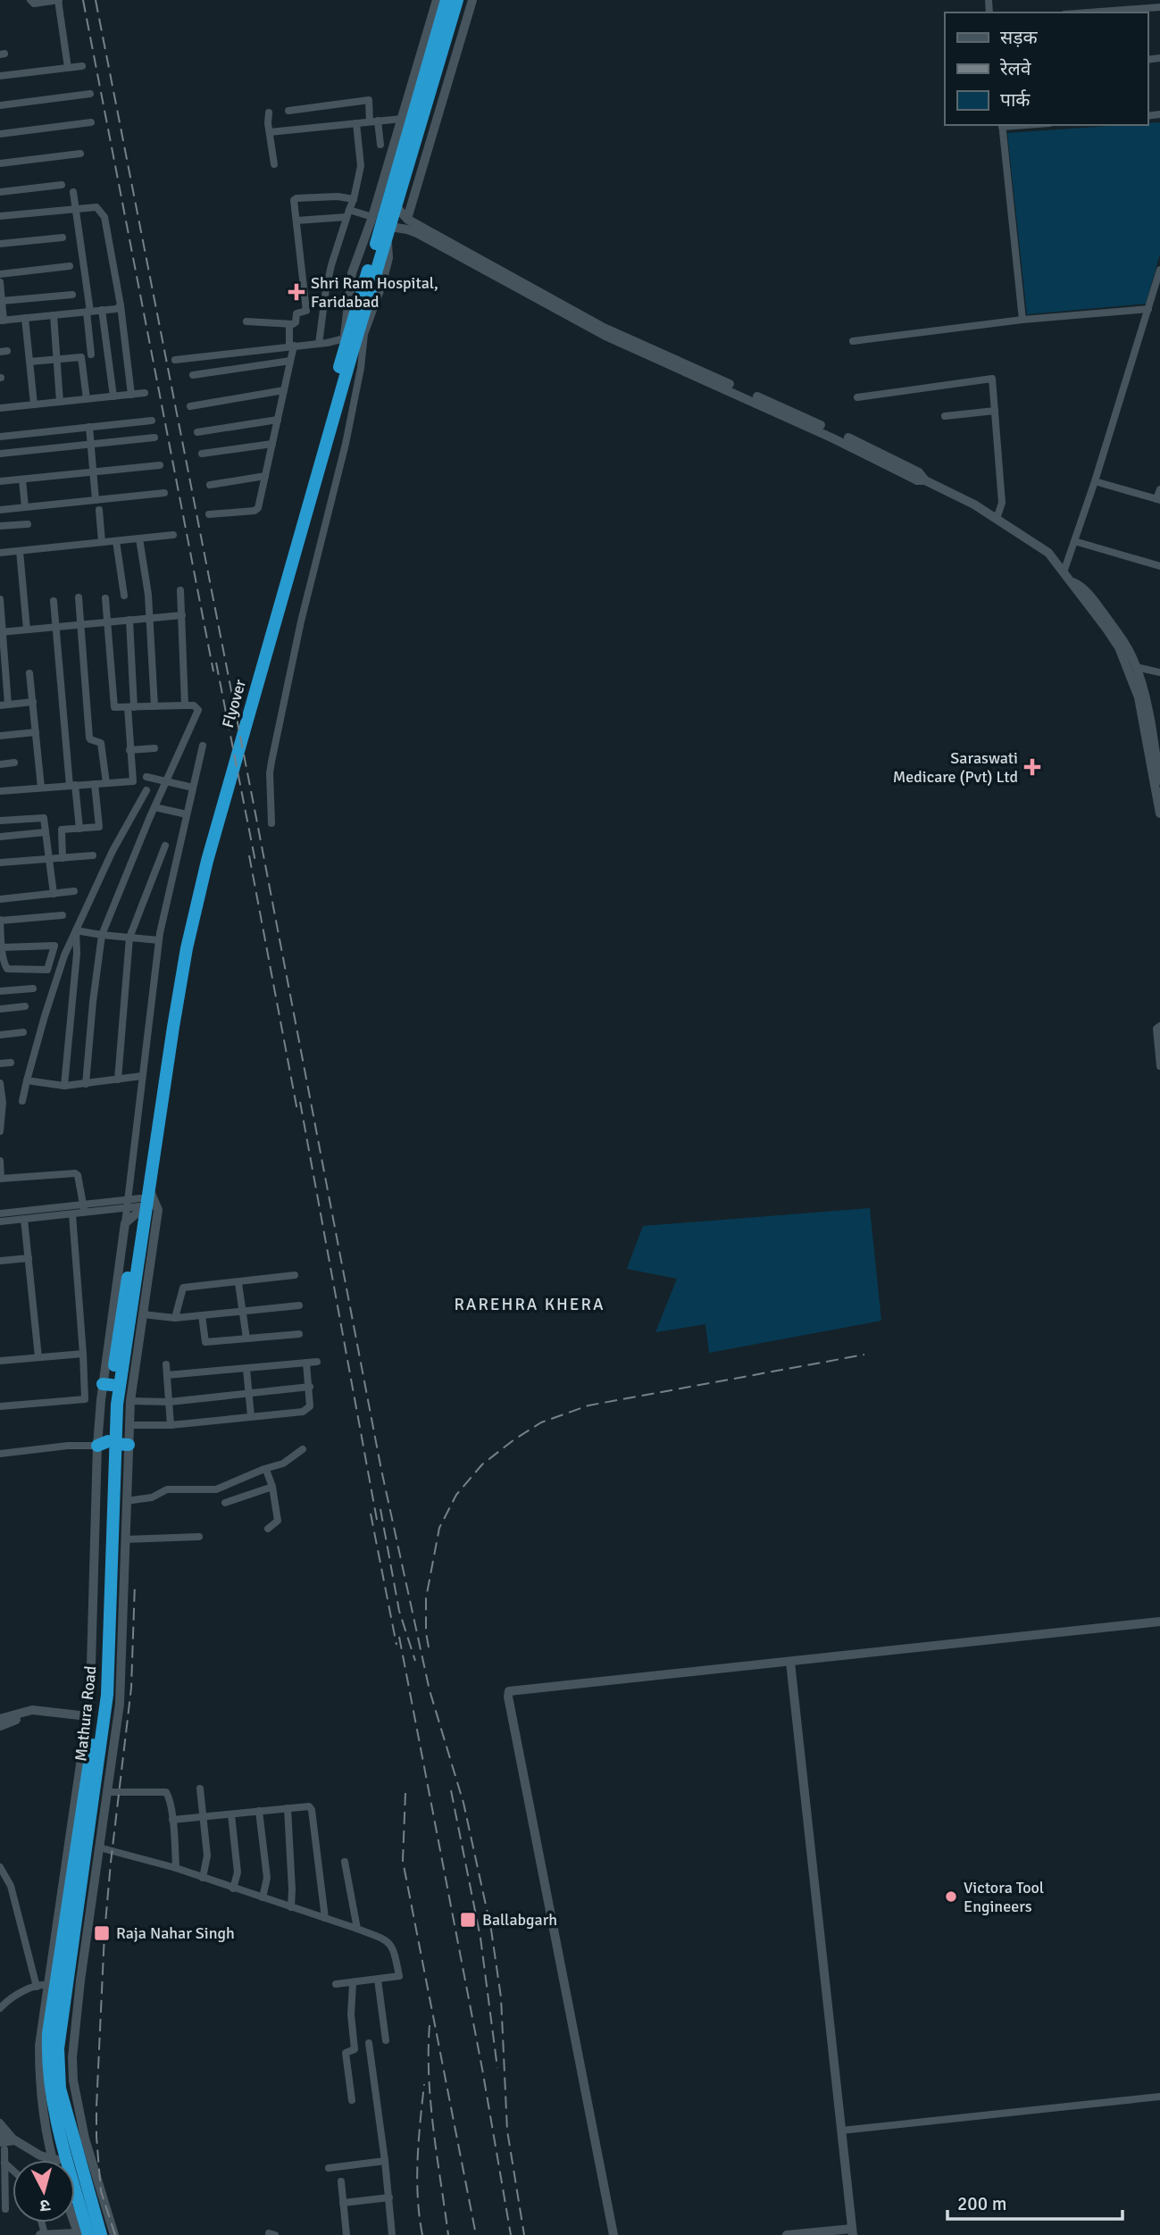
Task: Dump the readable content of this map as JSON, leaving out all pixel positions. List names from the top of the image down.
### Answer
{
  "streets": {
    "highway": ["Flyover", "Mathura Road"]
  },
  "crossings": [
    ["Flyover", "Mathura Road"]
  ],
  "districts": ["RAREHRA KHERA"],
  "places": {
    "health": ["Shri Ram Hospital, Faridabad", "Saraswati Medicare (Pvt) Ltd"],
    "other": ["Victora Tool Engineers"],
    "transit": ["Ballabgarh", "Raja Nahar Singh"]
  },
  "legend": ["सड़क", "रेलवे", "पार्क"],
  "scale_bar": "200 m",
  "north": "bottom"
}
